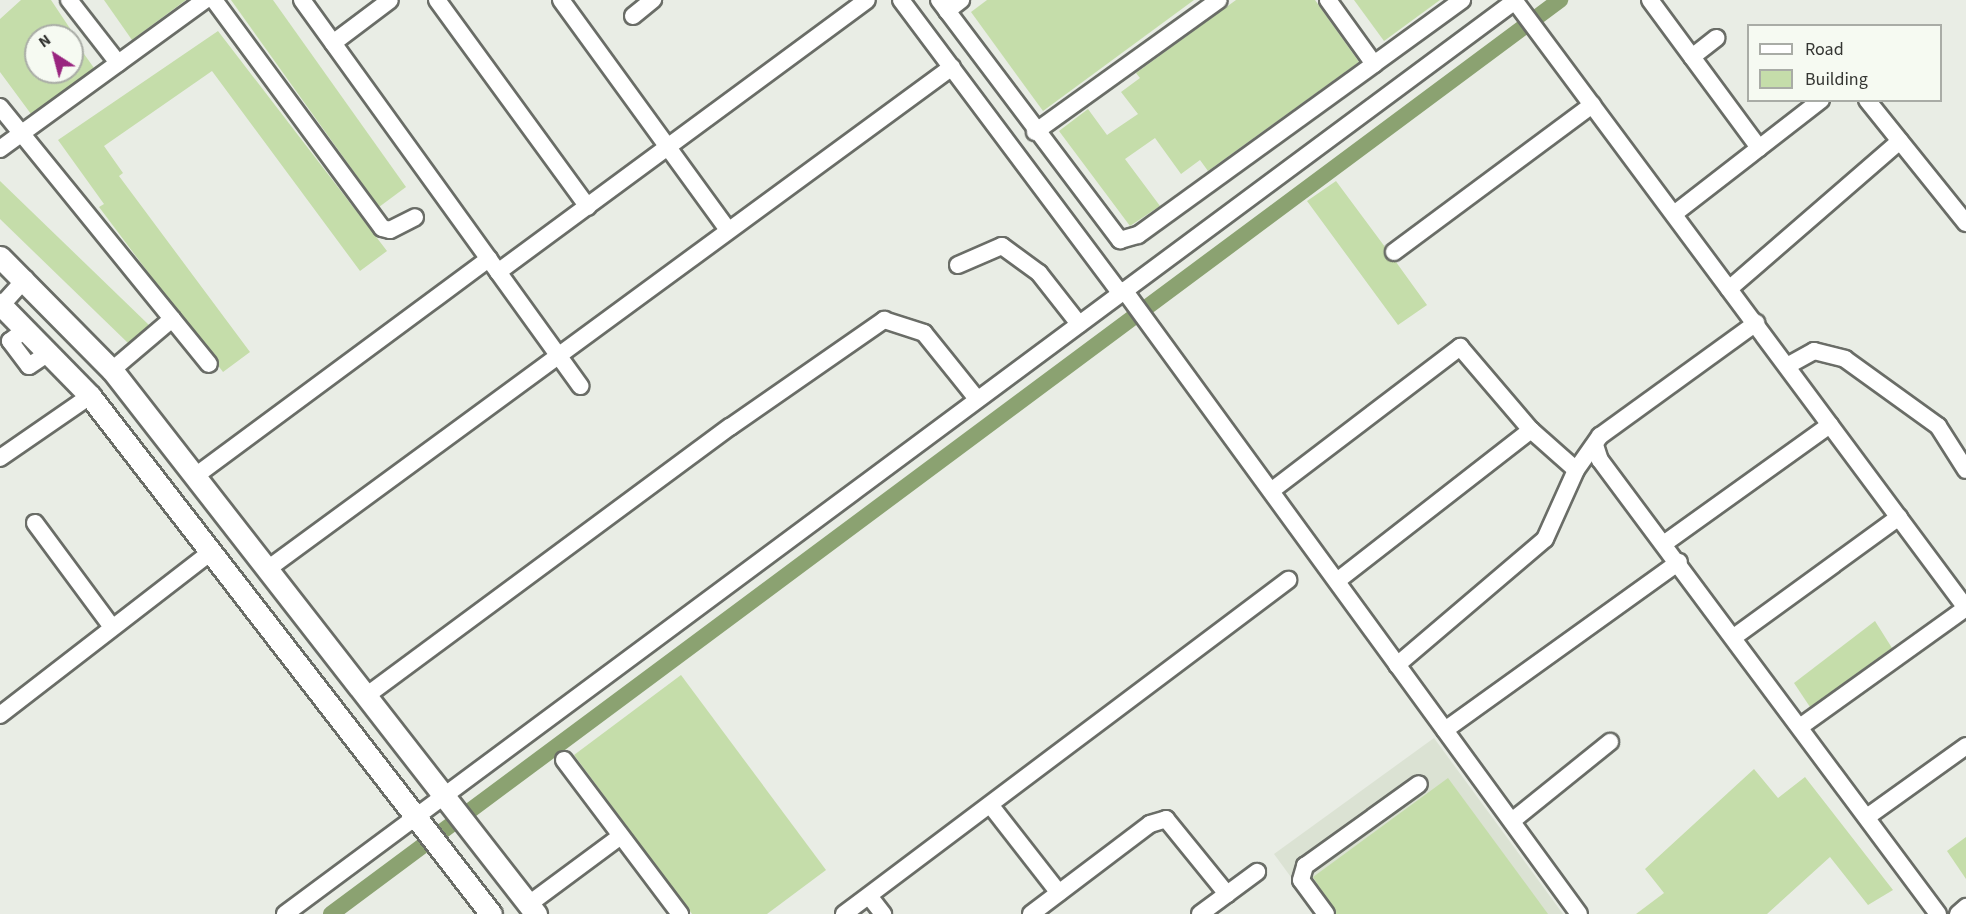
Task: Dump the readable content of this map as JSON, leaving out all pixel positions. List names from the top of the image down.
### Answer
{
  "legend": ["Road", "Building"],
  "north": "top left"
}
